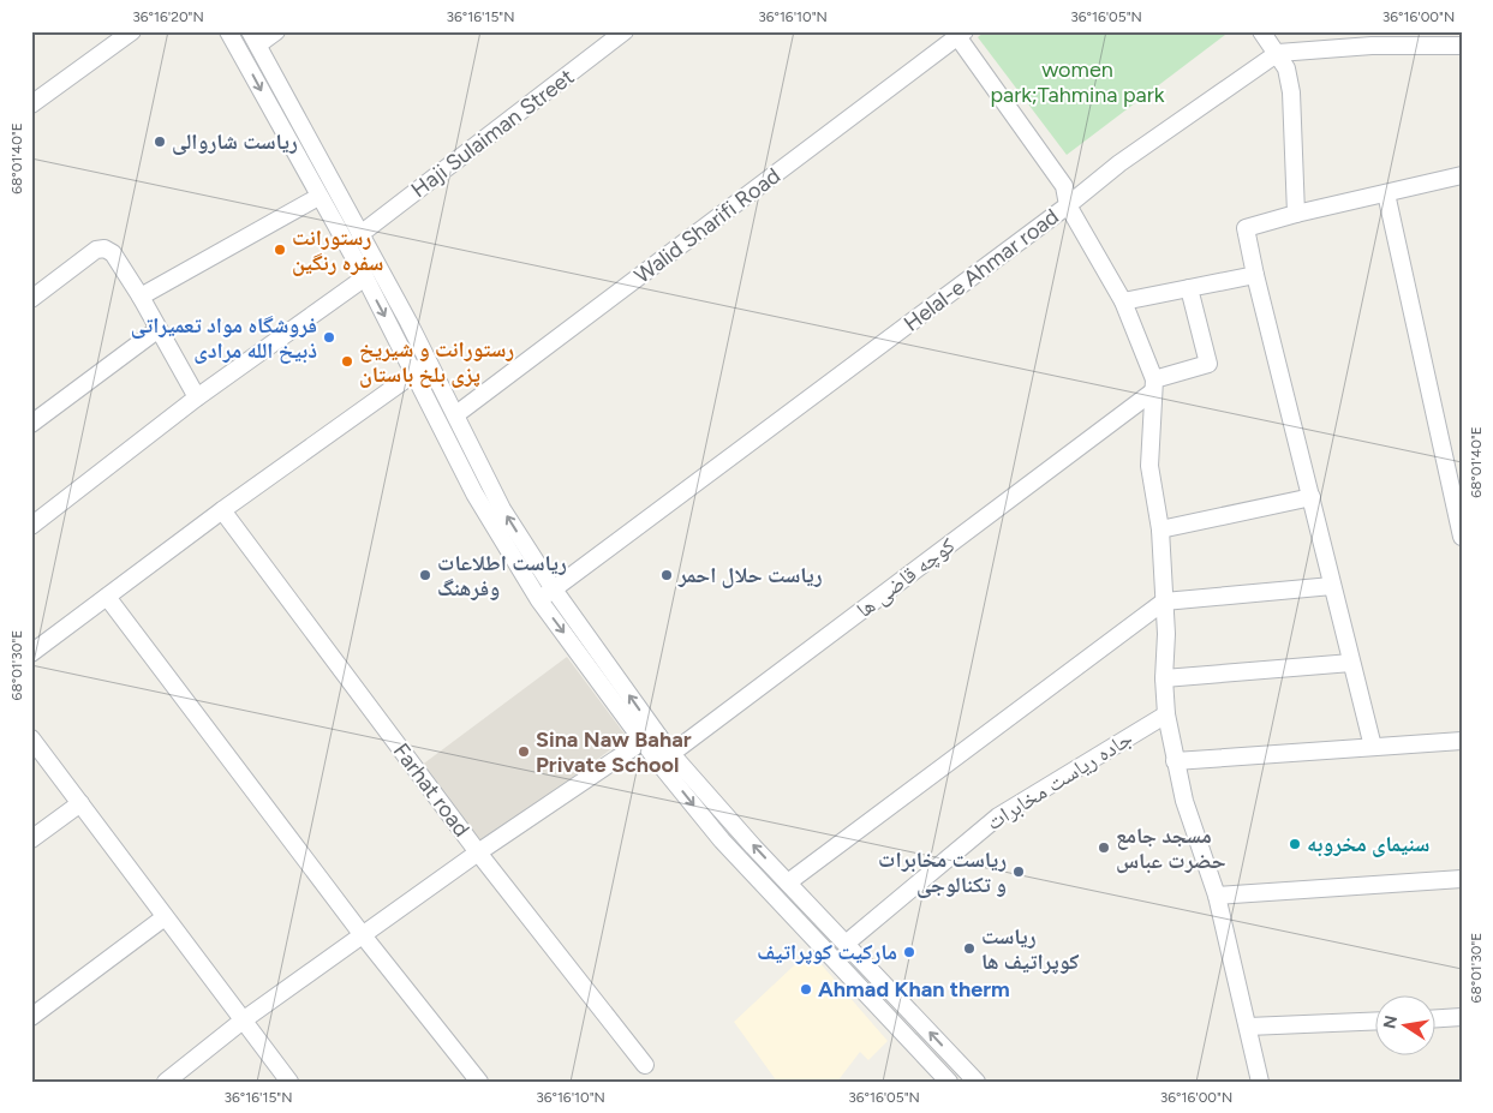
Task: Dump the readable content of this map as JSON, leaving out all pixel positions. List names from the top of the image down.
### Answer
{
  "streets": {
    "street": [
      "Haji Sulaiman Street",
      "Walid Sharifi Road",
      "Helal-e Ahmar road",
      "کوچه قاضی ها",
      "جاده ریاست مخابرات",
      "Farhat road"
    ]
  },
  "parks": ["women park;Tahmina park"],
  "places": [
    "ریاست شاروالی",
    "رستورانت سفره رنگین",
    "فروشگاه مواد تعمیراتی ذبیخ الله مرادی",
    "رستورانت و شیریخ پزی بلخ باستان",
    "ریاست اطلاعات وفرهنگ",
    "ریاست حلال احمر",
    "Sina Naw Bahar Private School",
    "سنیمای مخروبه",
    "مسجد جامع حضرت عباس",
    "ریاست مخابرات و تکنالوجی",
    "ریاست کوپراتیف ها",
    "مارکیت کوپراتیف",
    "Ahmad Khan therm"
  ],
  "north": "left",
  "coordinates": [
    "36°16'20\"N",
    "36°16'15\"N",
    "36°16'10\"N",
    "36°16'05\"N",
    "36°16'00\"N",
    "68°01'40\"E",
    "68°01'30\"E"
  ]
}
